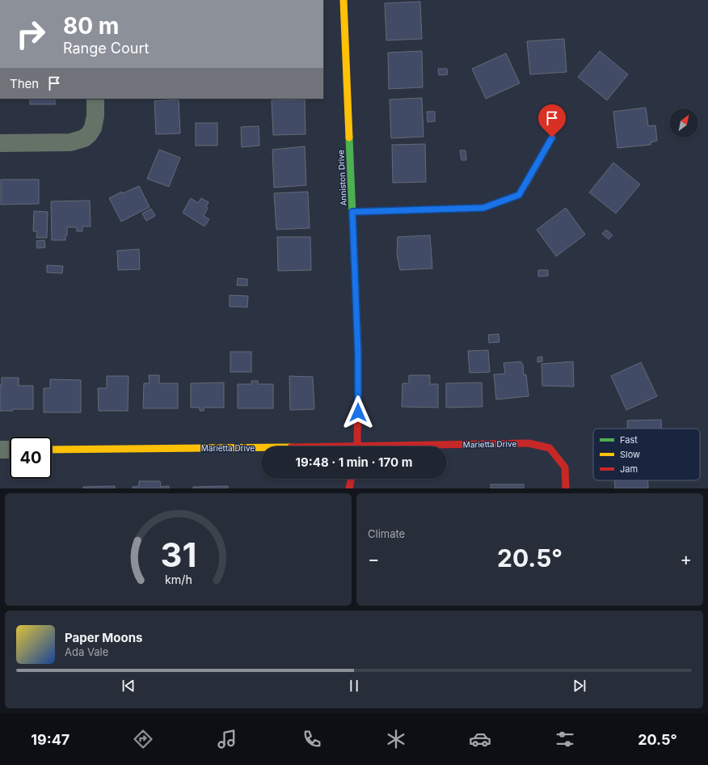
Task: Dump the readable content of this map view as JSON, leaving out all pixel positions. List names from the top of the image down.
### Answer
{
  "streets": {
    "street": ["Anniston Drive", "Marietta Drive"]
  },
  "legend": ["Fast", "Slow", "Jam"],
  "north": "top right",
  "page": {
    "turn": ["80 m", "Range Court"],
    "then": "Then",
    "limit": "40",
    "trip": "19:48 · 1 min · 170 m",
    "tile": "Climate",
    "heat": ["−", "20.5°", "+"],
    "song": ["Paper Moons", "Ada Vale"],
    "tabs": ["19:47", "20.5°"],
    "gauge": ["31", "km/h"]
  }
}
